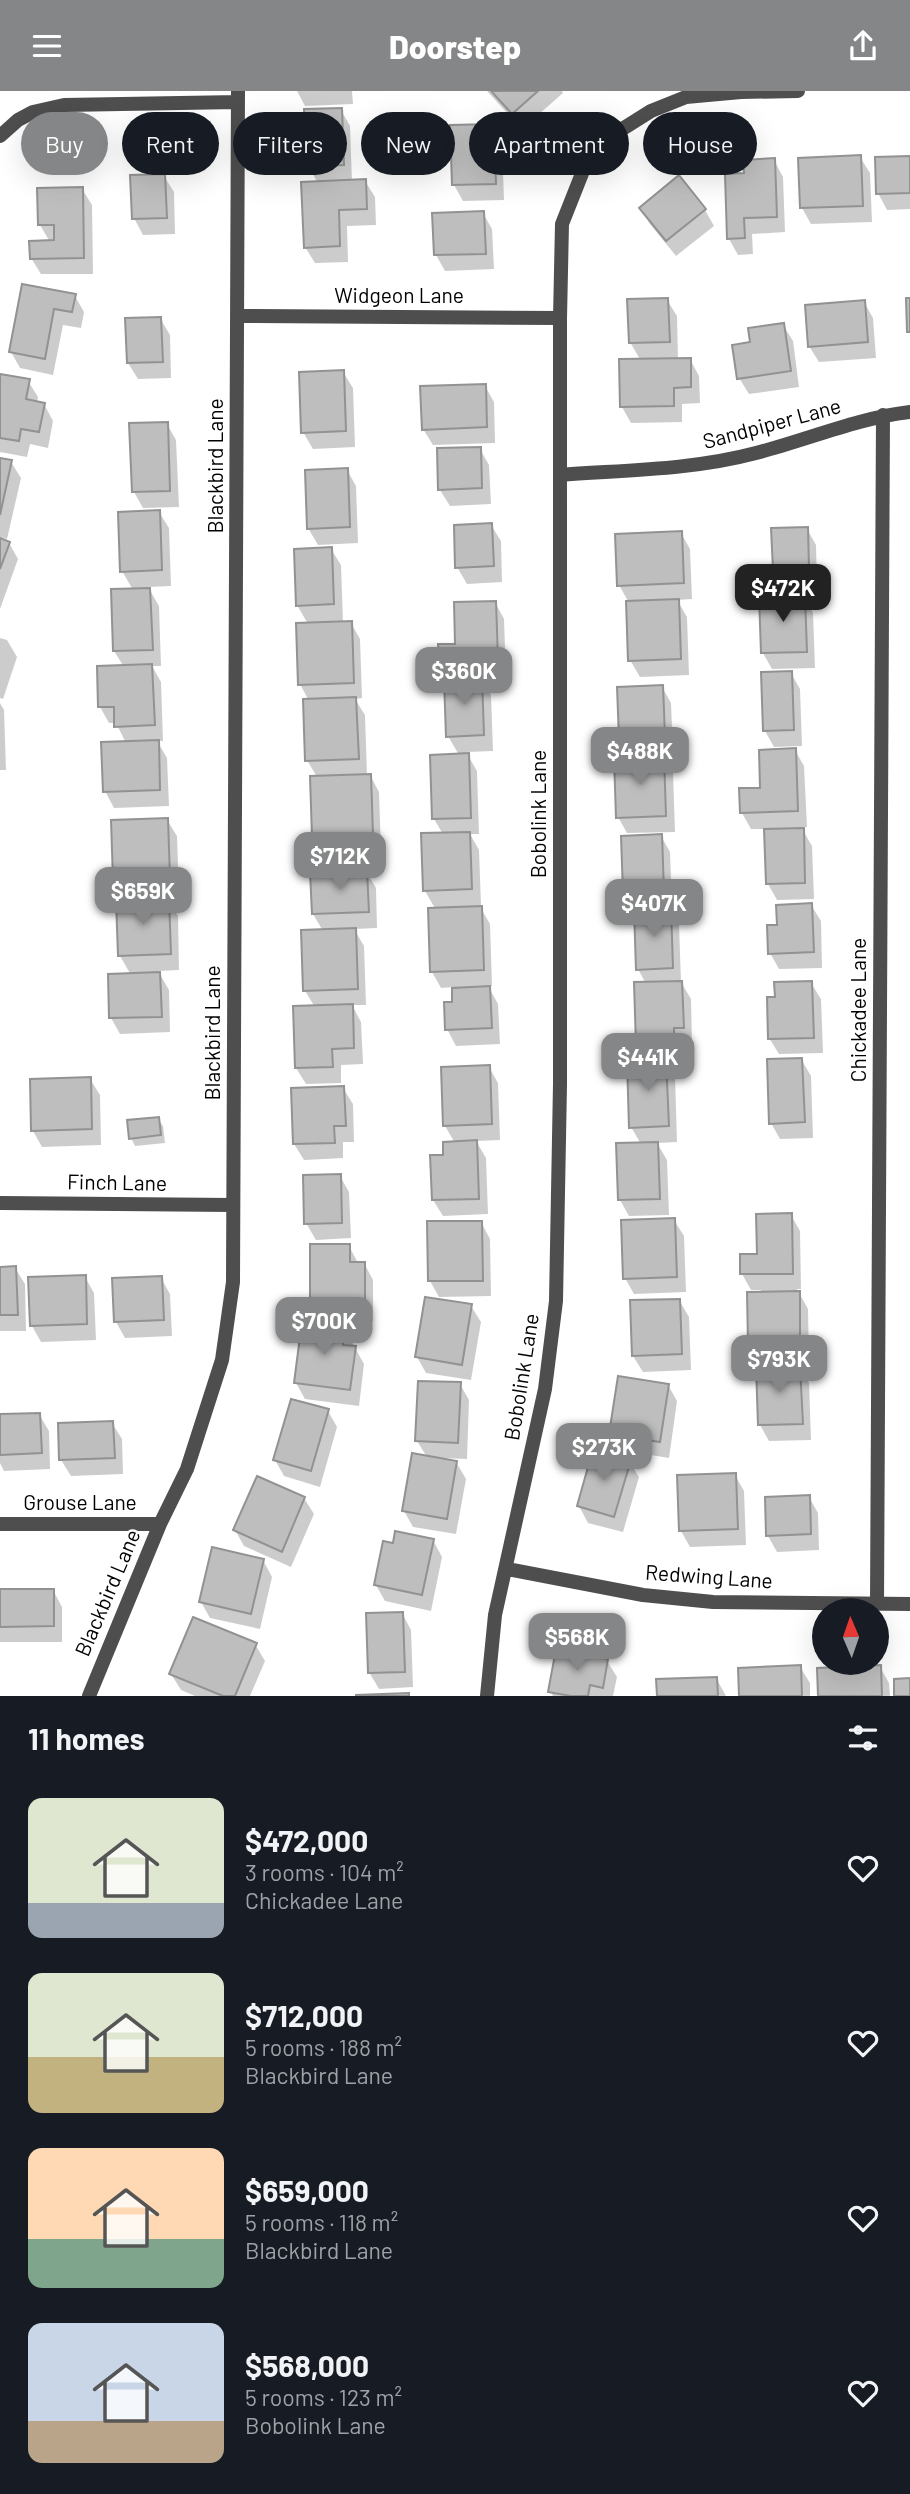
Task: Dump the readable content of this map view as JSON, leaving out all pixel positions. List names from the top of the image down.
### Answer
{
  "streets": {
    "street": [
      "Widgeon Lane",
      "Sandpiper Lane",
      "Blackbird Lane",
      "Bobolink Lane",
      "Chickadee Lane",
      "Finch Lane",
      "Grouse Lane",
      "Redwing Lane"
    ]
  },
  "crossings": [
    ["Widgeon Lane", "Blackbird Lane"],
    ["Widgeon Lane", "Bobolink Lane"],
    ["Sandpiper Lane", "Bobolink Lane"],
    ["Sandpiper Lane", "Chickadee Lane"],
    ["Blackbird Lane", "Finch Lane"],
    ["Blackbird Lane", "Grouse Lane"],
    ["Bobolink Lane", "Redwing Lane"]
  ],
  "north": "top",
  "page": {
    "header": "Doorstep",
    "chip": [
      "Buy",
      "Rent",
      "Filters",
      "New",
      "Apartment",
      "House"
    ],
    "price": [
      "$472K",
      "$360K",
      "$488K",
      "$712K",
      "$659K",
      "$407K",
      "$441K",
      "$700K",
      "$793K",
      "$273K",
      "$568K"
    ],
    "heading": "11 homes",
    "list": [
      {
        "name": "$472,000",
        "note": "3 rooms · 104 m² · Chickadee Lane"
      },
      {
        "name": "$712,000",
        "note": "5 rooms · 188 m² · Blackbird Lane"
      },
      {
        "name": "$659,000",
        "note": "5 rooms · 118 m² · Blackbird Lane"
      },
      {
        "name": "$568,000",
        "note": "5 rooms · 123 m² · Bobolink Lane"
      }
    ]
  }
}
